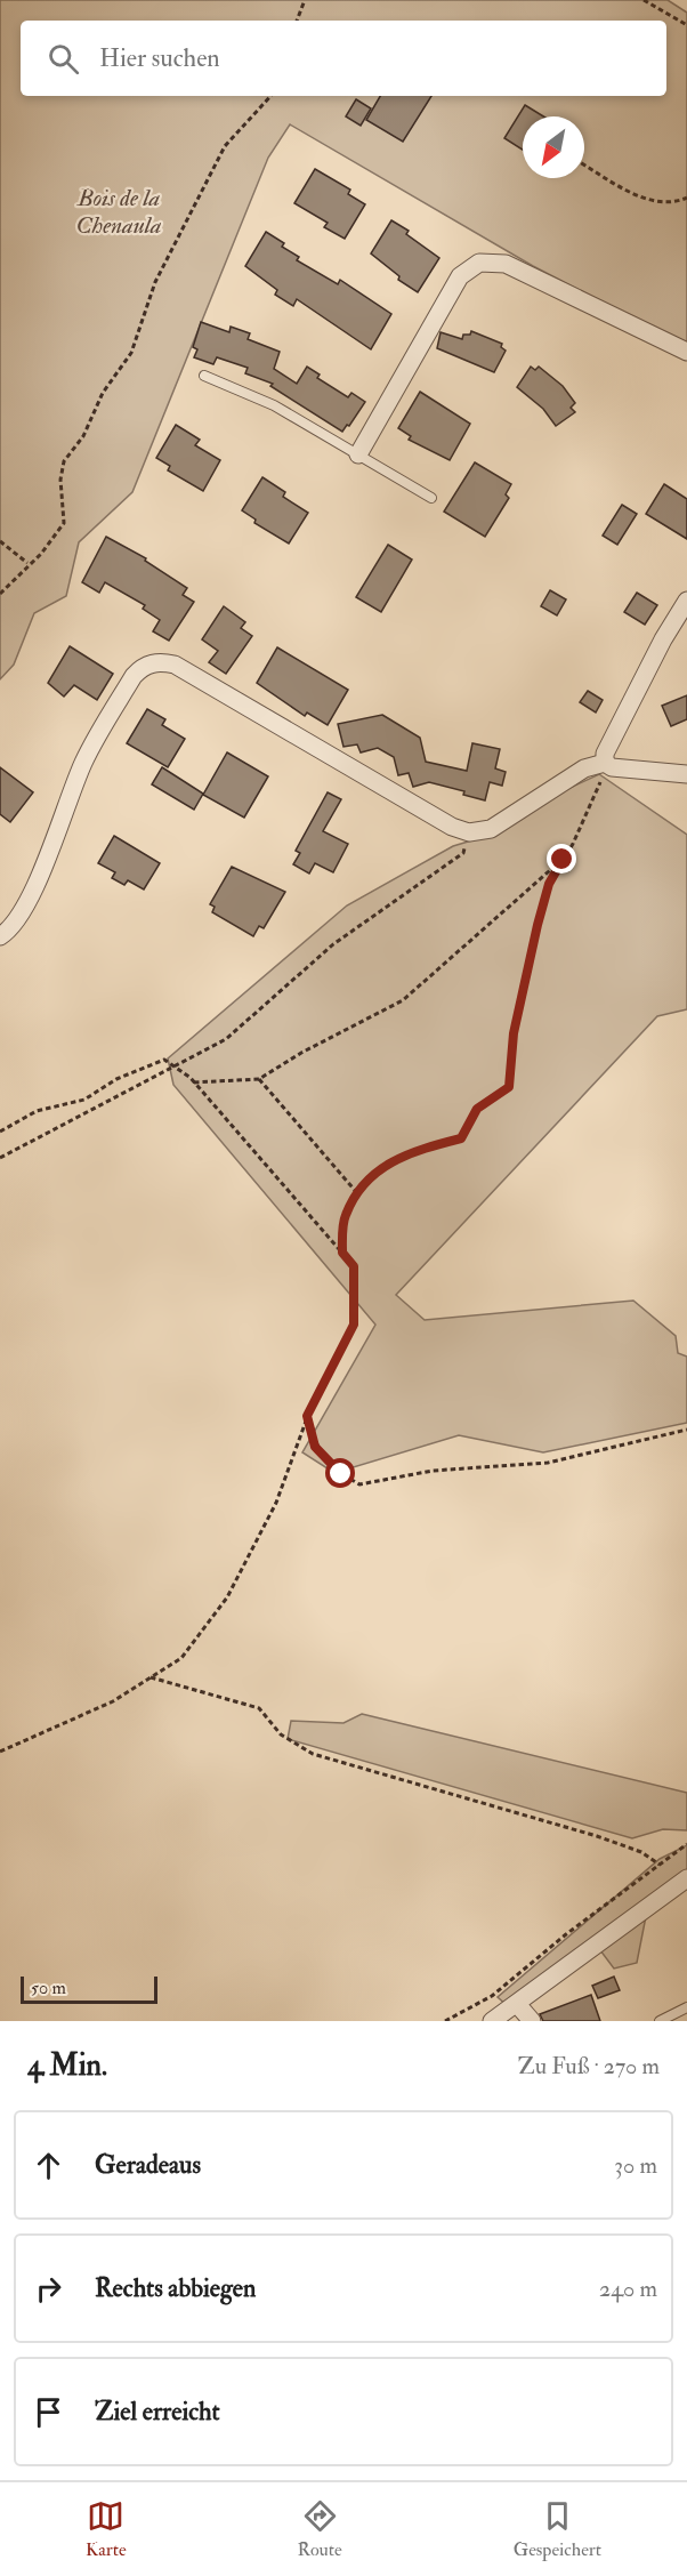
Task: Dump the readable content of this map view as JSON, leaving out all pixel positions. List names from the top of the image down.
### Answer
{
  "parks": ["Bois de la Chenaula"],
  "scale_bar": "50 m",
  "north": "bottom left",
  "page": {
    "search": "Hier suchen",
    "scale": "50 m",
    "heading": ["4 Min.", "Zu Fuß · 270 m"],
    "list": [
      ["Geradeaus", "30 m"],
      ["Rechts abbiegen", "240 m"],
      "Ziel erreicht"
    ],
    "nav": ["Karte", "Route", "Gespeichert"]
  }
}
